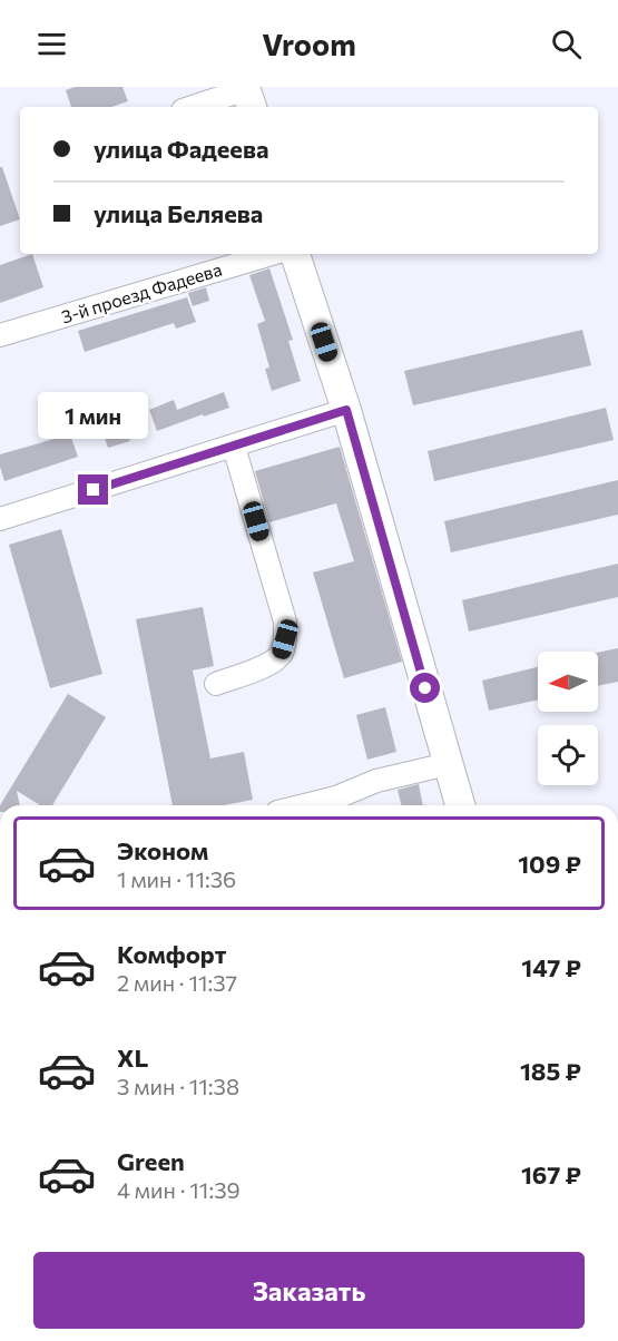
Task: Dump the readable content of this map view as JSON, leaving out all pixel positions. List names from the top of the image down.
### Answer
{
  "streets": {
    "street": ["3-й проезд Фадеева"]
  },
  "north": "left",
  "page": {
    "header": "Vroom",
    "banner": ["улица Фадеева", "улица Беляева"],
    "bubble": "1 мин",
    "list": [
      {
        "name": "Эконом",
        "note": "1 мин · 11:36",
        "value": "109 ₽"
      },
      {
        "name": "Комфорт",
        "note": "2 мин · 11:37",
        "value": "147 ₽"
      },
      {
        "name": "XL",
        "note": "3 мин · 11:38",
        "value": "185 ₽"
      },
      {
        "name": "Green",
        "note": "4 мин · 11:39",
        "value": "167 ₽"
      }
    ],
    "buttons": "Заказать"
  }
}
